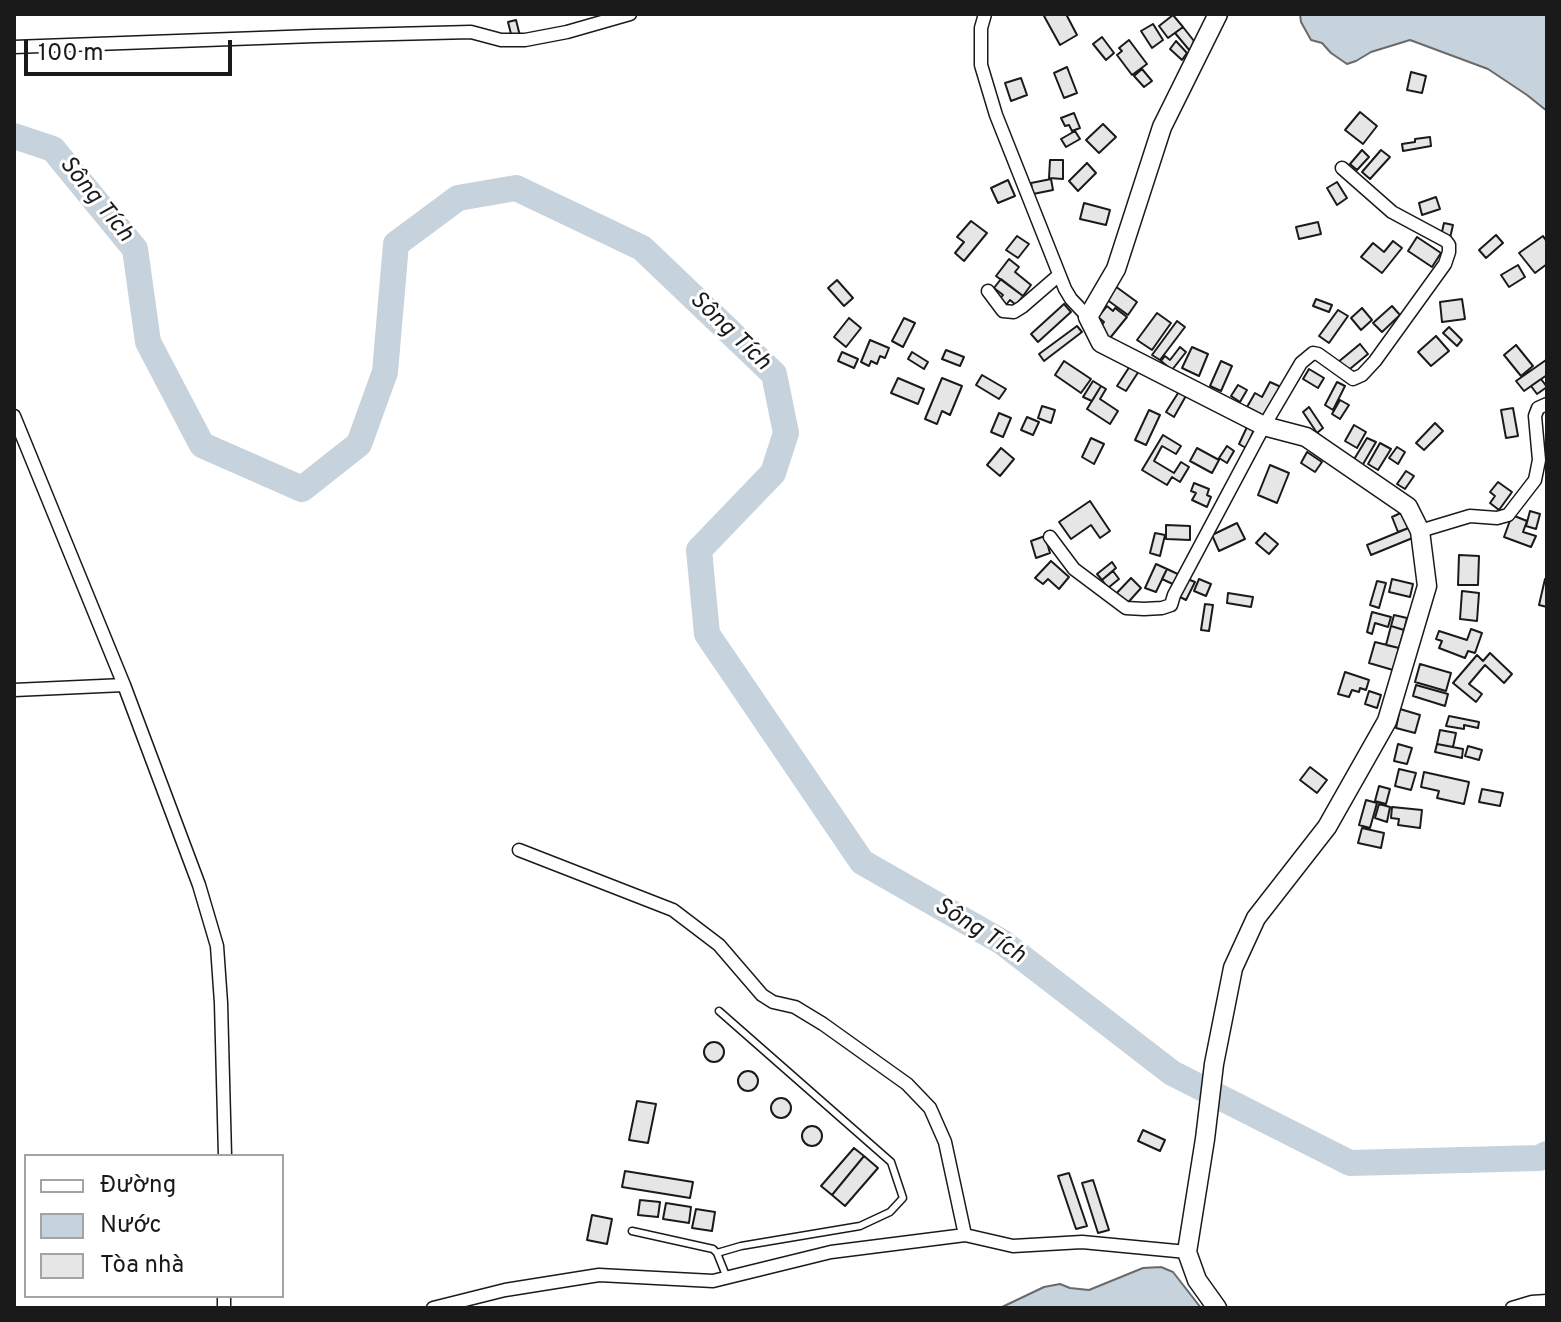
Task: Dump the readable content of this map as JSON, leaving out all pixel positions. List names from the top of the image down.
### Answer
{
  "water": ["Sông Tích"],
  "legend": ["Đường", "Nước", "Tòa nhà"],
  "scale_bar": "100 m"
}
